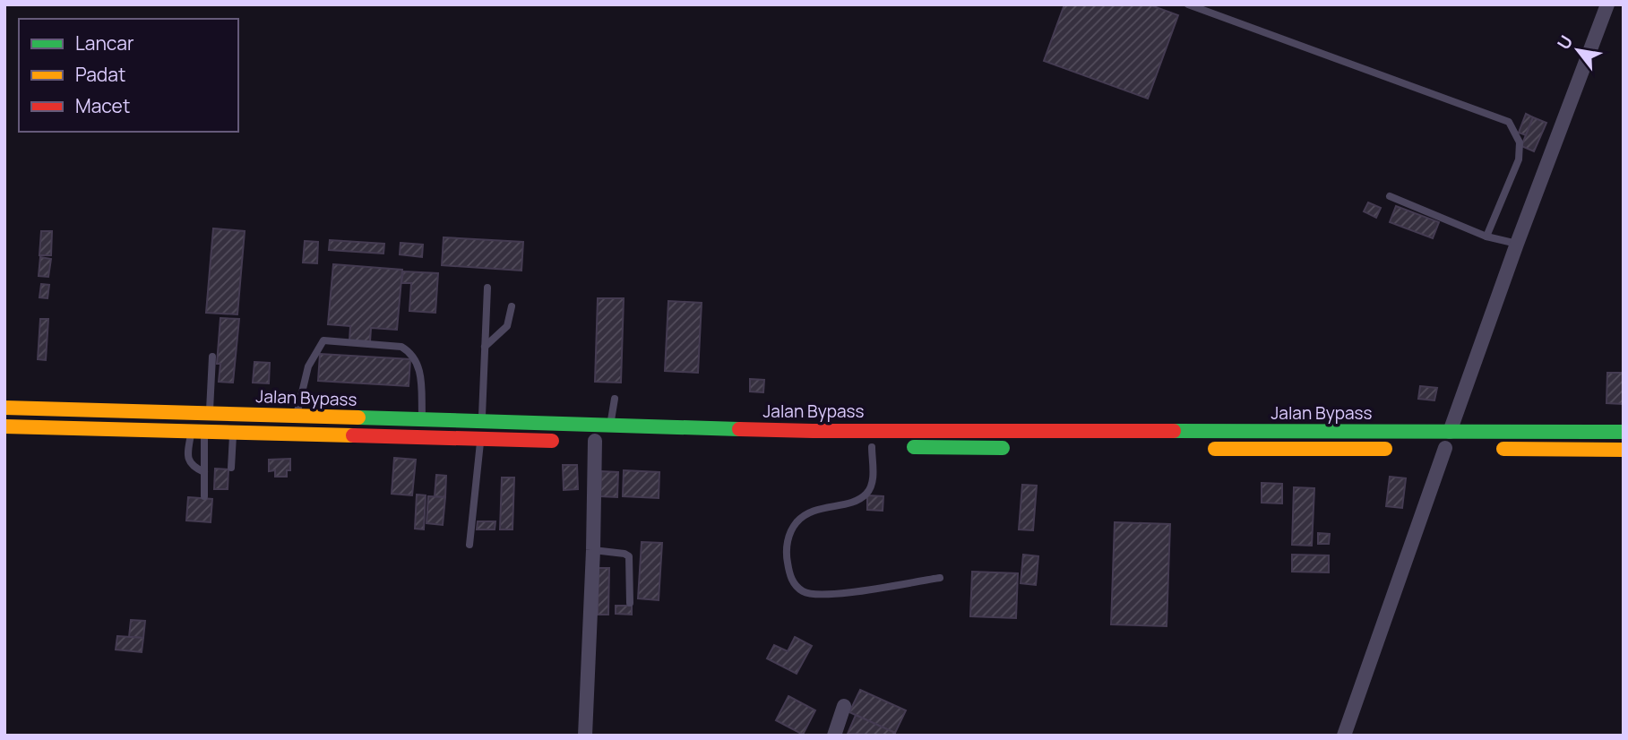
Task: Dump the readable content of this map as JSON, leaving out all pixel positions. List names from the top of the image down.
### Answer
{
  "streets": {
    "highway": ["Jalan Bypass"]
  },
  "legend": ["Lancar", "Padat", "Macet"],
  "north": "top left"
}
